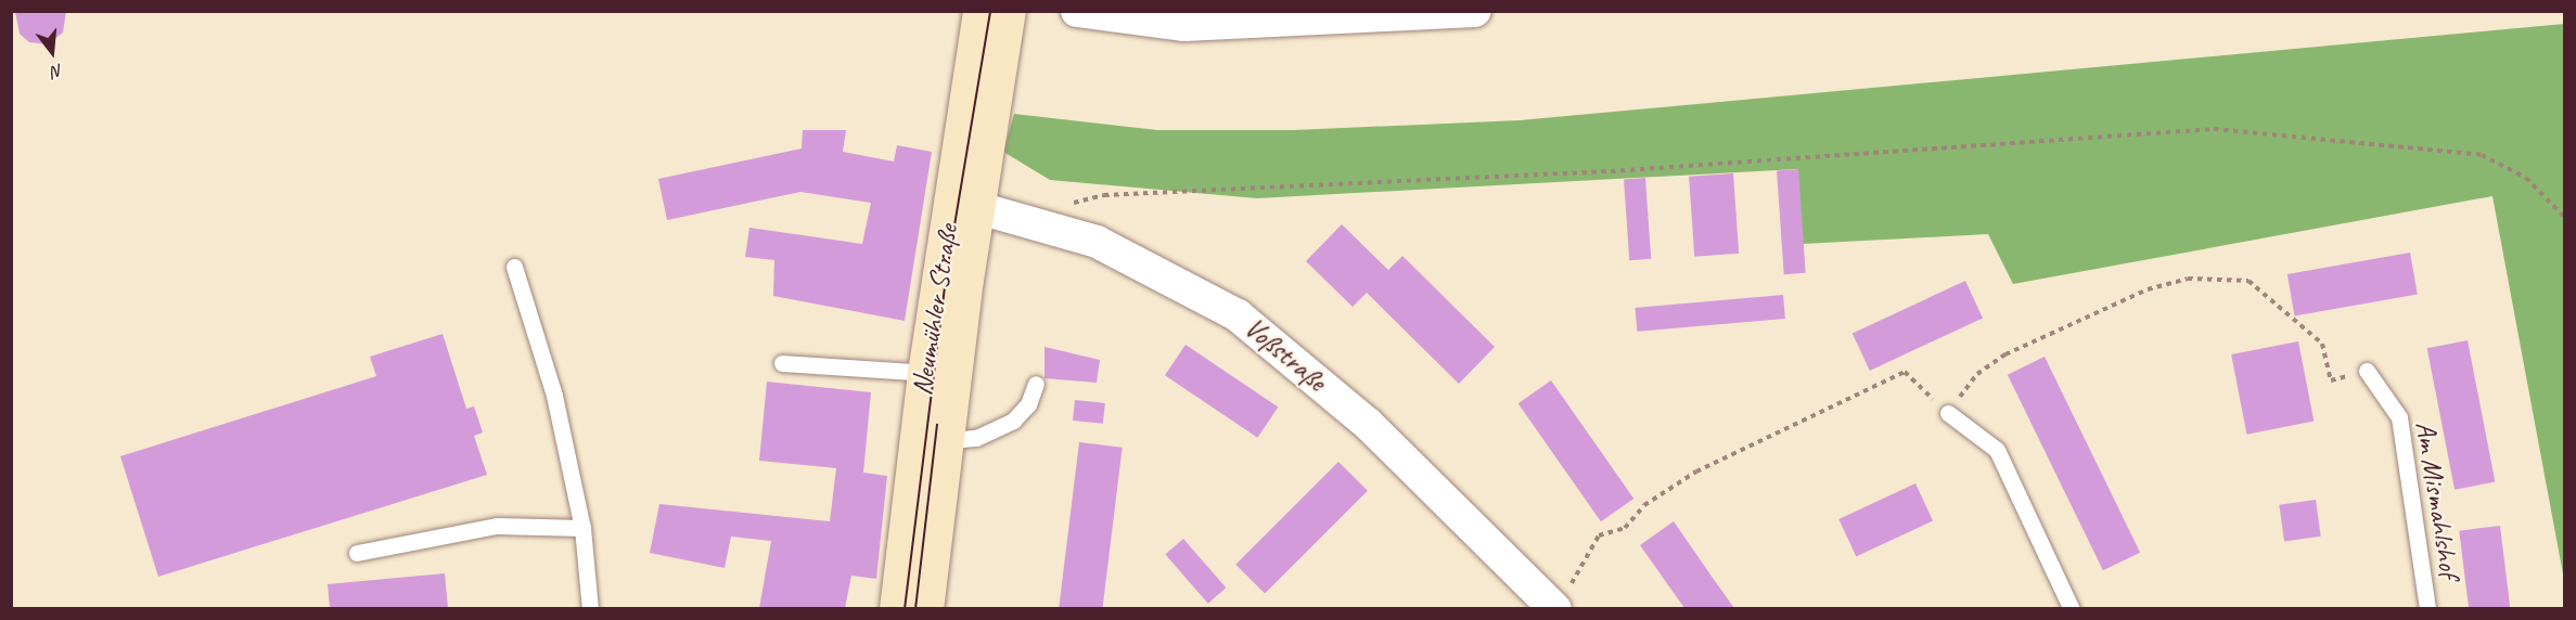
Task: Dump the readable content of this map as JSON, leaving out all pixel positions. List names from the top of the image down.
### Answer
{
  "streets": {
    "main road": ["Neumühler Straße"],
    "street": ["Voßstraße"],
    "lane": ["Am Mismahlshof"]
  },
  "crossings": [
    ["Neumühler Straße", "Voßstraße"]
  ],
  "north": "bottom"
}
